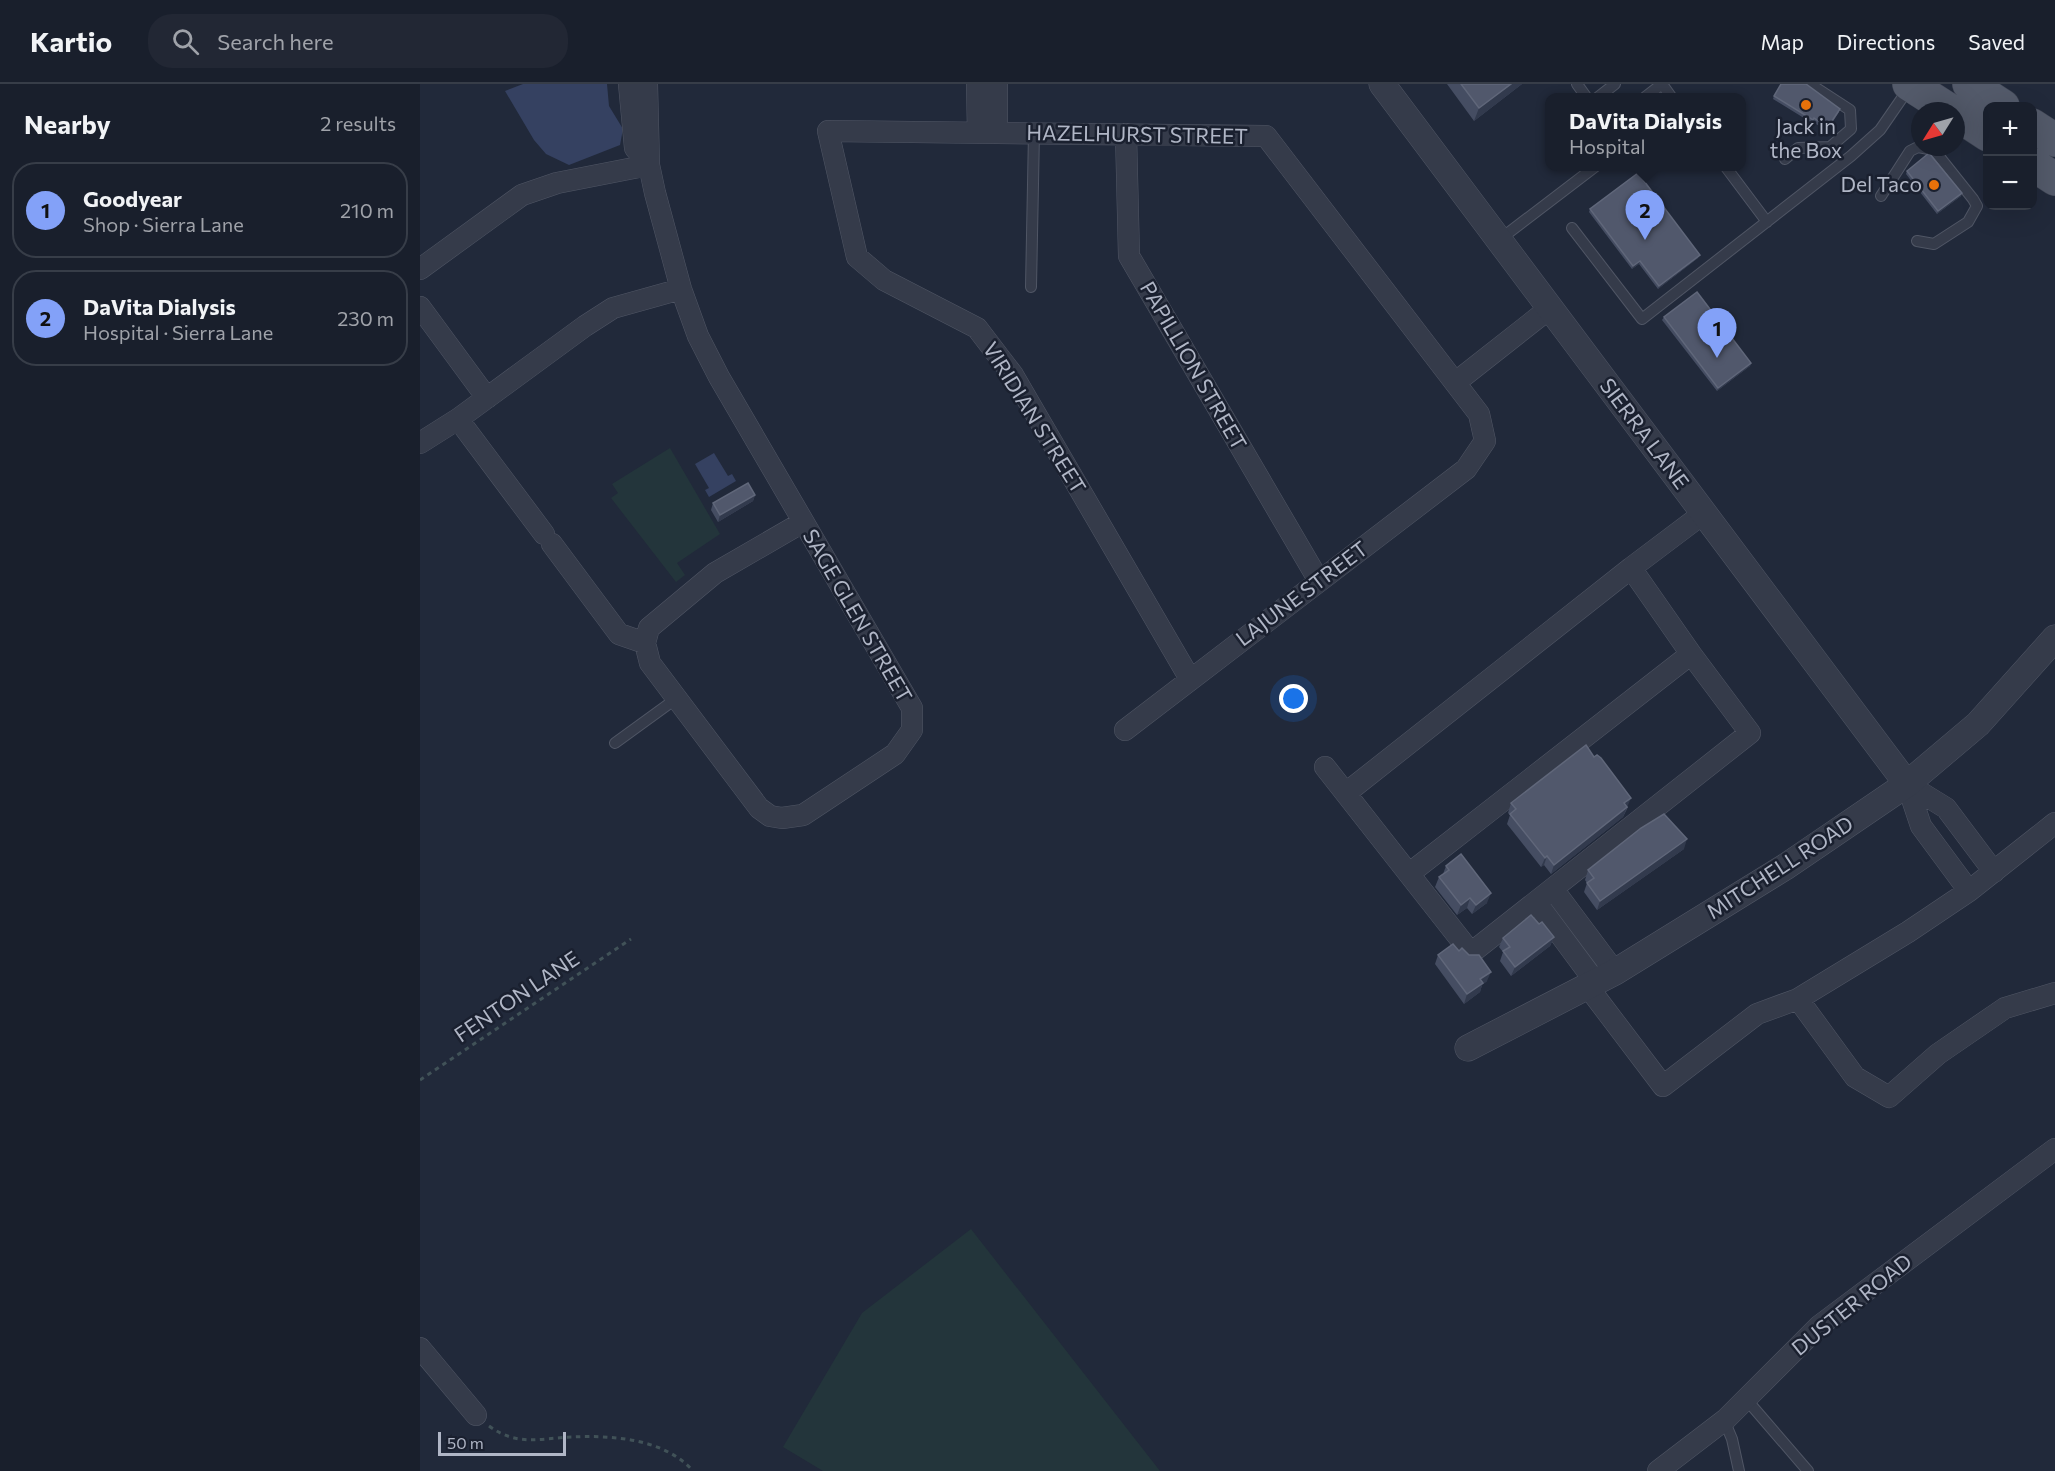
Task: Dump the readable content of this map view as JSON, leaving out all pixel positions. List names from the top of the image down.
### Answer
{
  "streets": {
    "street": [
      "HAZELHURST STREET",
      "PAPILLION STREET",
      "VIRIDIAN STREET",
      "SIERRA LANE",
      "LAJUNE STREET",
      "SAGE GLEN STREET",
      "MITCHELL ROAD",
      "DUSTER ROAD"
    ],
    "path": ["FENTON LANE"]
  },
  "crossings": [
    ["HAZELHURST STREET", "PAPILLION STREET"],
    ["HAZELHURST STREET", "VIRIDIAN STREET"],
    ["HAZELHURST STREET", "LAJUNE STREET"],
    ["PAPILLION STREET", "LAJUNE STREET"],
    ["VIRIDIAN STREET", "LAJUNE STREET"],
    ["SIERRA LANE", "MITCHELL ROAD"]
  ],
  "places": ["Jack in the Box", "Del Taco"],
  "scale_bar": "50 m",
  "north": "bottom left",
  "page": {
    "header": "Kartio",
    "search": "Search here",
    "nav": ["Map", "Directions", "Saved"],
    "heading": ["Nearby", "2 results"],
    "popup": ["DaVita Dialysis", "Hospital"],
    "map_buttons": ["+", "−"],
    "list": [
      {
        "mark": "1",
        "name": "Goodyear",
        "note": "Shop · Sierra Lane",
        "value": "210 m"
      },
      {
        "mark": "2",
        "name": "DaVita Dialysis",
        "note": "Hospital · Sierra Lane",
        "value": "230 m"
      }
    ],
    "pins": ["2", "1"],
    "scale": "50 m"
  }
}
